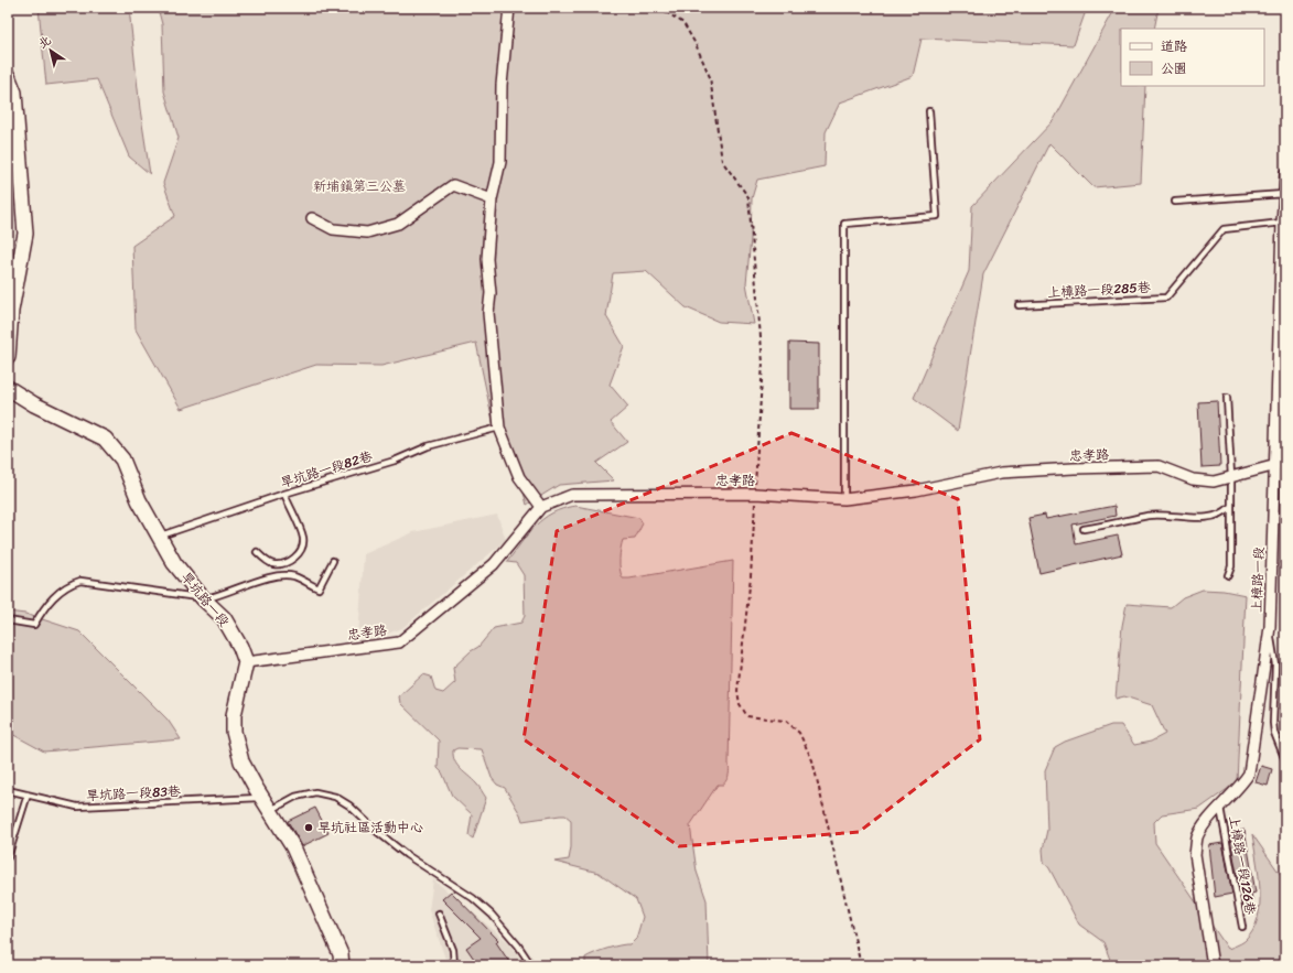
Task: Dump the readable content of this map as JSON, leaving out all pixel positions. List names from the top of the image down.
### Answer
{
  "streets": {
    "street": ["忠孝路", "上樟路一段", "旱坑路一段"],
    "lane": [
      "上樟路一段285巷",
      "旱坑路一段82巷",
      "旱坑路一段83巷",
      "上樟路一段126巷"
    ]
  },
  "crossings": [
    ["上樟路一段285巷", "上樟路一段"],
    ["忠孝路", "上樟路一段"],
    ["忠孝路", "旱坑路一段"],
    ["旱坑路一段82巷", "旱坑路一段"],
    ["上樟路一段", "上樟路一段126巷"]
  ],
  "parks": ["新埔鎮第三公墓"],
  "places": ["旱坑社區活動中心"],
  "legend": ["道路", "公園"],
  "north": "top left"
}
